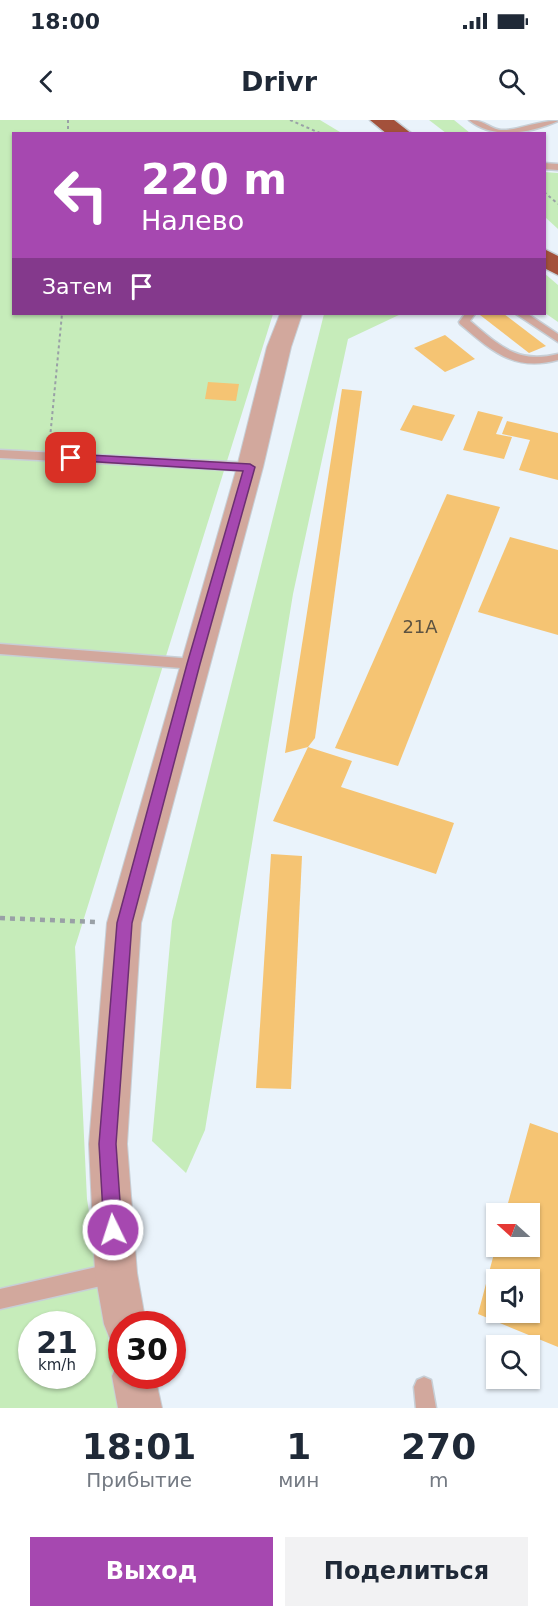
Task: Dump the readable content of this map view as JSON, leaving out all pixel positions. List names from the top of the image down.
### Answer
{
  "house_numbers": ["21А"],
  "north": "left",
  "page": {
    "status": "18:00",
    "header": "Drivr",
    "turn": ["220 m", "Налево"],
    "then": "Затем",
    "speed": "21 km/h",
    "limit": "30",
    "eta": [
      "18:01",
      "Прибытие",
      "1",
      "мин",
      "270",
      "m"
    ],
    "buttons": ["Выход", "Поделиться"]
  }
}
